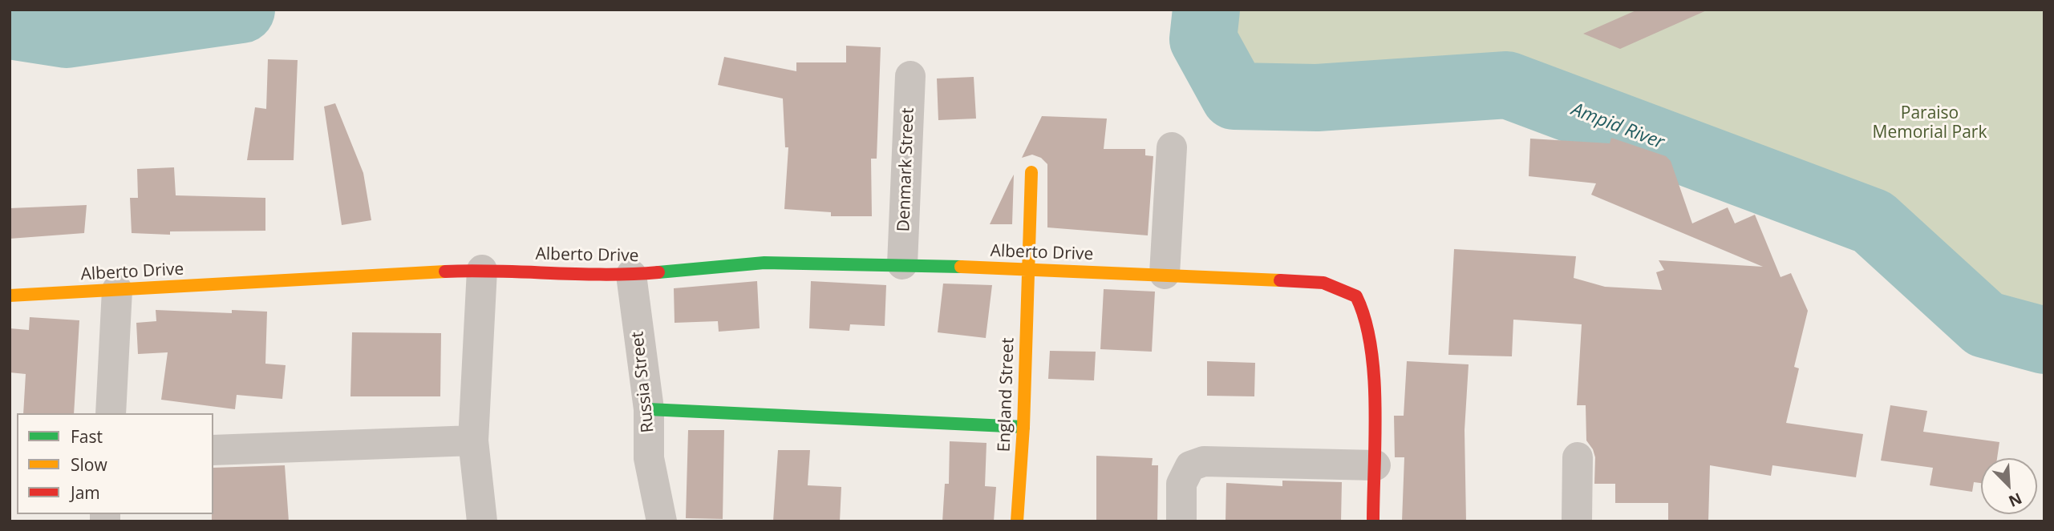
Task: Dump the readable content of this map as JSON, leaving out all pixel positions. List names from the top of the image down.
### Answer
{
  "streets": {
    "street": [
      "Denmark Street",
      "Alberto Drive",
      "Russia Street",
      "England Street"
    ]
  },
  "crossings": [
    ["Denmark Street", "Alberto Drive"],
    ["Alberto Drive", "Russia Street"],
    ["Alberto Drive", "England Street"]
  ],
  "water": ["Ampid River"],
  "parks": ["Paraiso Memorial Park"],
  "legend": ["Fast", "Slow", "Jam"],
  "north": "bottom right"
}
